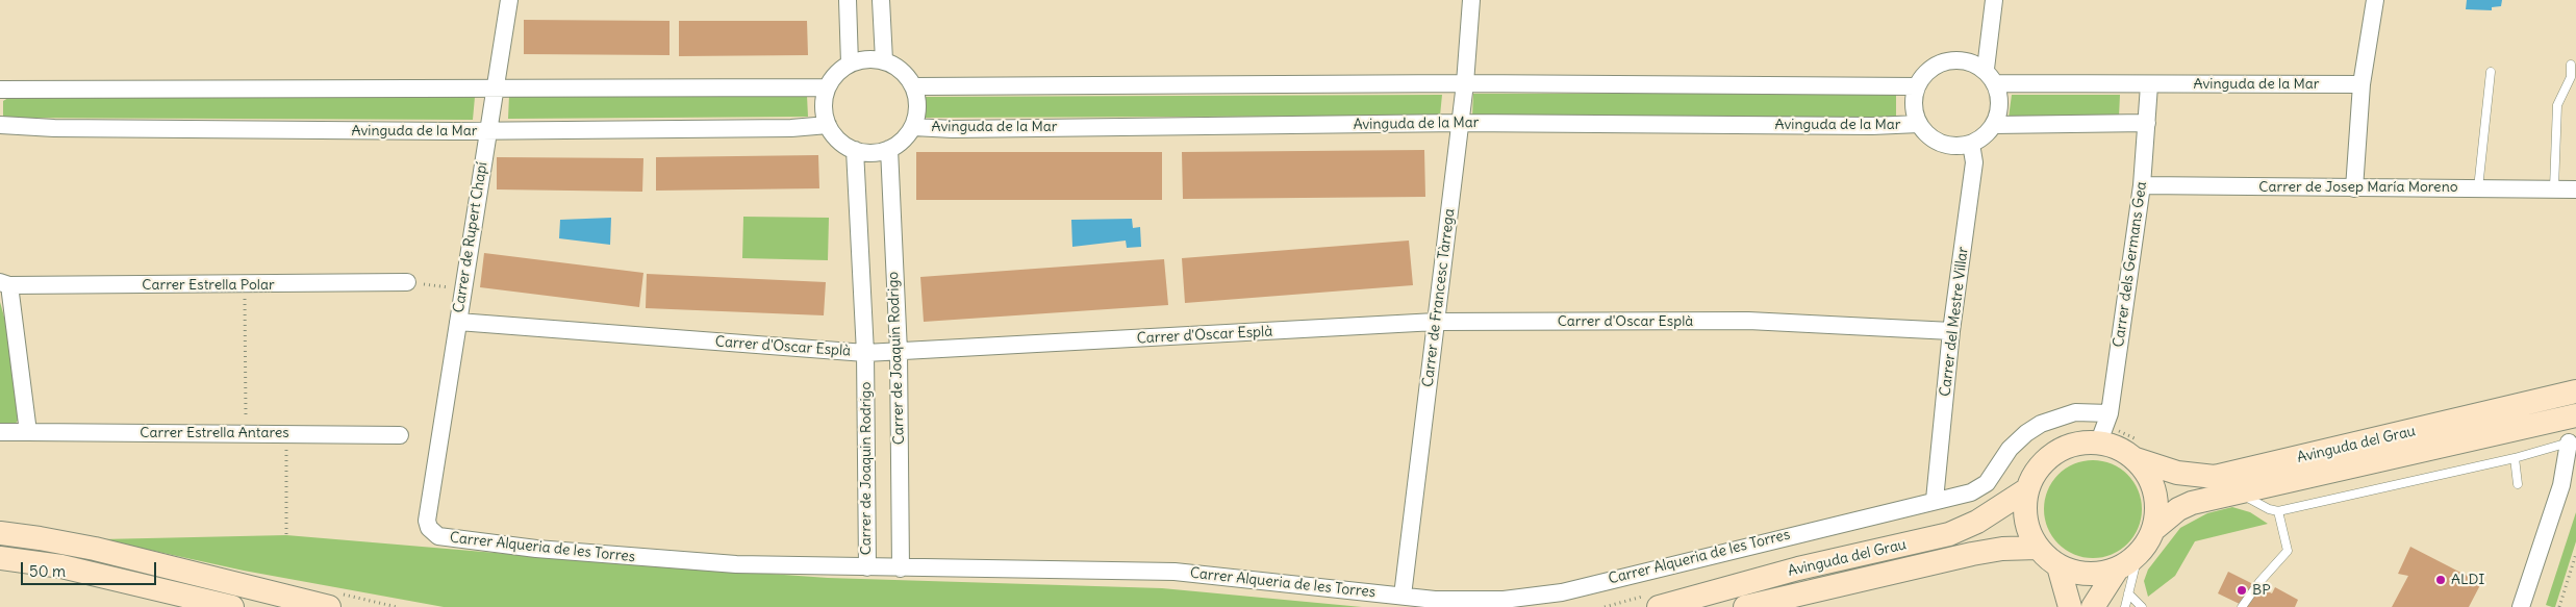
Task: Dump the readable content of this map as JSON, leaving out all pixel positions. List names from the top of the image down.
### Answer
{
  "streets": {
    "main road": ["Avinguda del Grau"],
    "street": [
      "Avinguda de la Mar",
      "Carrer de Josep María Moreno",
      "Carrer de Rupert Chapí",
      "Carrer dels Germans Gea",
      "Carrer Estrella Polar",
      "Carrer de Francesc Tàrrega",
      "Carrer d'Oscar Esplà",
      "Carrer del Mestre Villar",
      "Carrer de Joaquín Rodrigo",
      "Carrer Estrella Antares",
      "Carrer de Joaquin Rodrigo",
      "Carrer Alqueria de les Torres"
    ]
  },
  "crossings": [
    ["Avinguda de la Mar", "Carrer de Rupert Chapí"],
    ["Avinguda de la Mar", "Carrer dels Germans Gea"],
    ["Avinguda de la Mar", "Carrer de Francesc Tàrrega"],
    ["Avinguda de la Mar", "Carrer del Mestre Villar"],
    ["Avinguda de la Mar", "Carrer de Joaquín Rodrigo"],
    ["Avinguda de la Mar", "Carrer de Joaquin Rodrigo"],
    ["Carrer de Josep María Moreno", "Carrer dels Germans Gea"],
    ["Carrer de Rupert Chapí", "Carrer d'Oscar Esplà"],
    ["Carrer de Rupert Chapí", "Carrer Alqueria de les Torres"],
    ["Carrer dels Germans Gea", "Avinguda del Grau"],
    ["Carrer Estrella Polar", "Carrer Estrella Antares"],
    ["Carrer de Francesc Tàrrega", "Carrer d'Oscar Esplà"],
    ["Carrer de Francesc Tàrrega", "Carrer Alqueria de les Torres"],
    ["Carrer d'Oscar Esplà", "Carrer del Mestre Villar"],
    ["Carrer d'Oscar Esplà", "Carrer de Joaquín Rodrigo"],
    ["Carrer d'Oscar Esplà", "Carrer de Joaquin Rodrigo"],
    ["Carrer d'Oscar Esplà", "Carrer Alqueria de les Torres"],
    ["Carrer del Mestre Villar", "Carrer Alqueria de les Torres"],
    ["Carrer de Joaquín Rodrigo", "Carrer de Joaquin Rodrigo"],
    ["Carrer de Joaquín Rodrigo", "Carrer Alqueria de les Torres"],
    ["Carrer de Joaquin Rodrigo", "Carrer Alqueria de les Torres"]
  ],
  "places": ["ALDI", "BP"],
  "scale_bar": "50 m"
}
